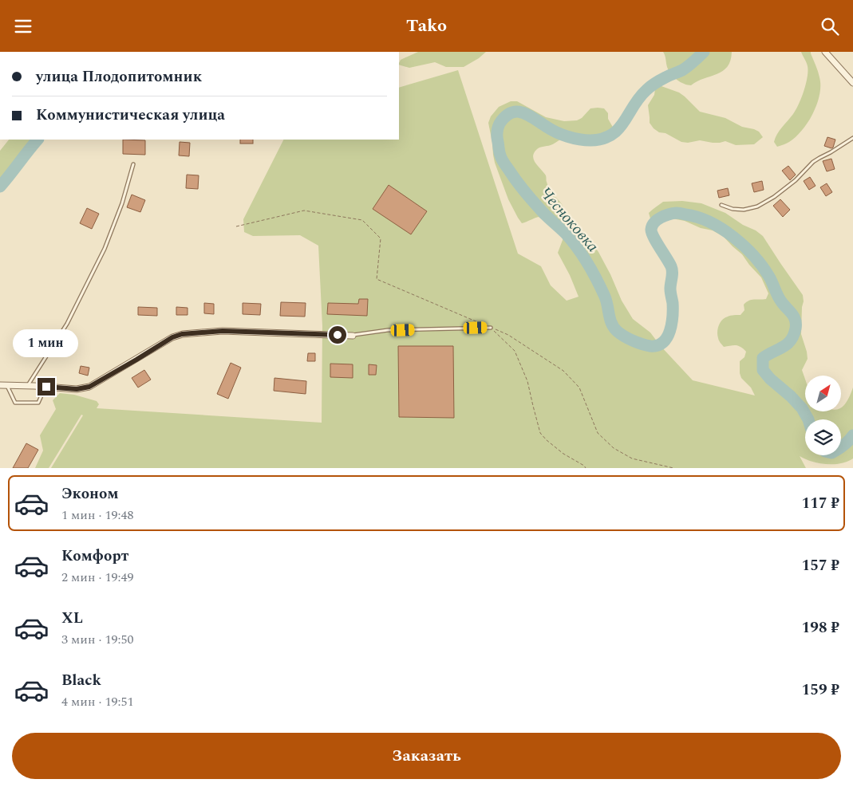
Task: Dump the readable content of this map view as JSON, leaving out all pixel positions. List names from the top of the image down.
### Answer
{
  "water": ["Чесноковка"],
  "north": "top right",
  "page": {
    "header": "Tako",
    "banner": ["улица Плодопитомник", "Коммунистическая улица"],
    "bubble": "1 мин",
    "list": [
      {
        "name": "Эконом",
        "note": "1 мин · 19:48",
        "value": "117 ₽"
      },
      {
        "name": "Комфорт",
        "note": "2 мин · 19:49",
        "value": "157 ₽"
      },
      {
        "name": "XL",
        "note": "3 мин · 19:50",
        "value": "198 ₽"
      },
      {
        "name": "Black",
        "note": "4 мин · 19:51",
        "value": "159 ₽"
      }
    ],
    "buttons": "Заказать"
  }
}
